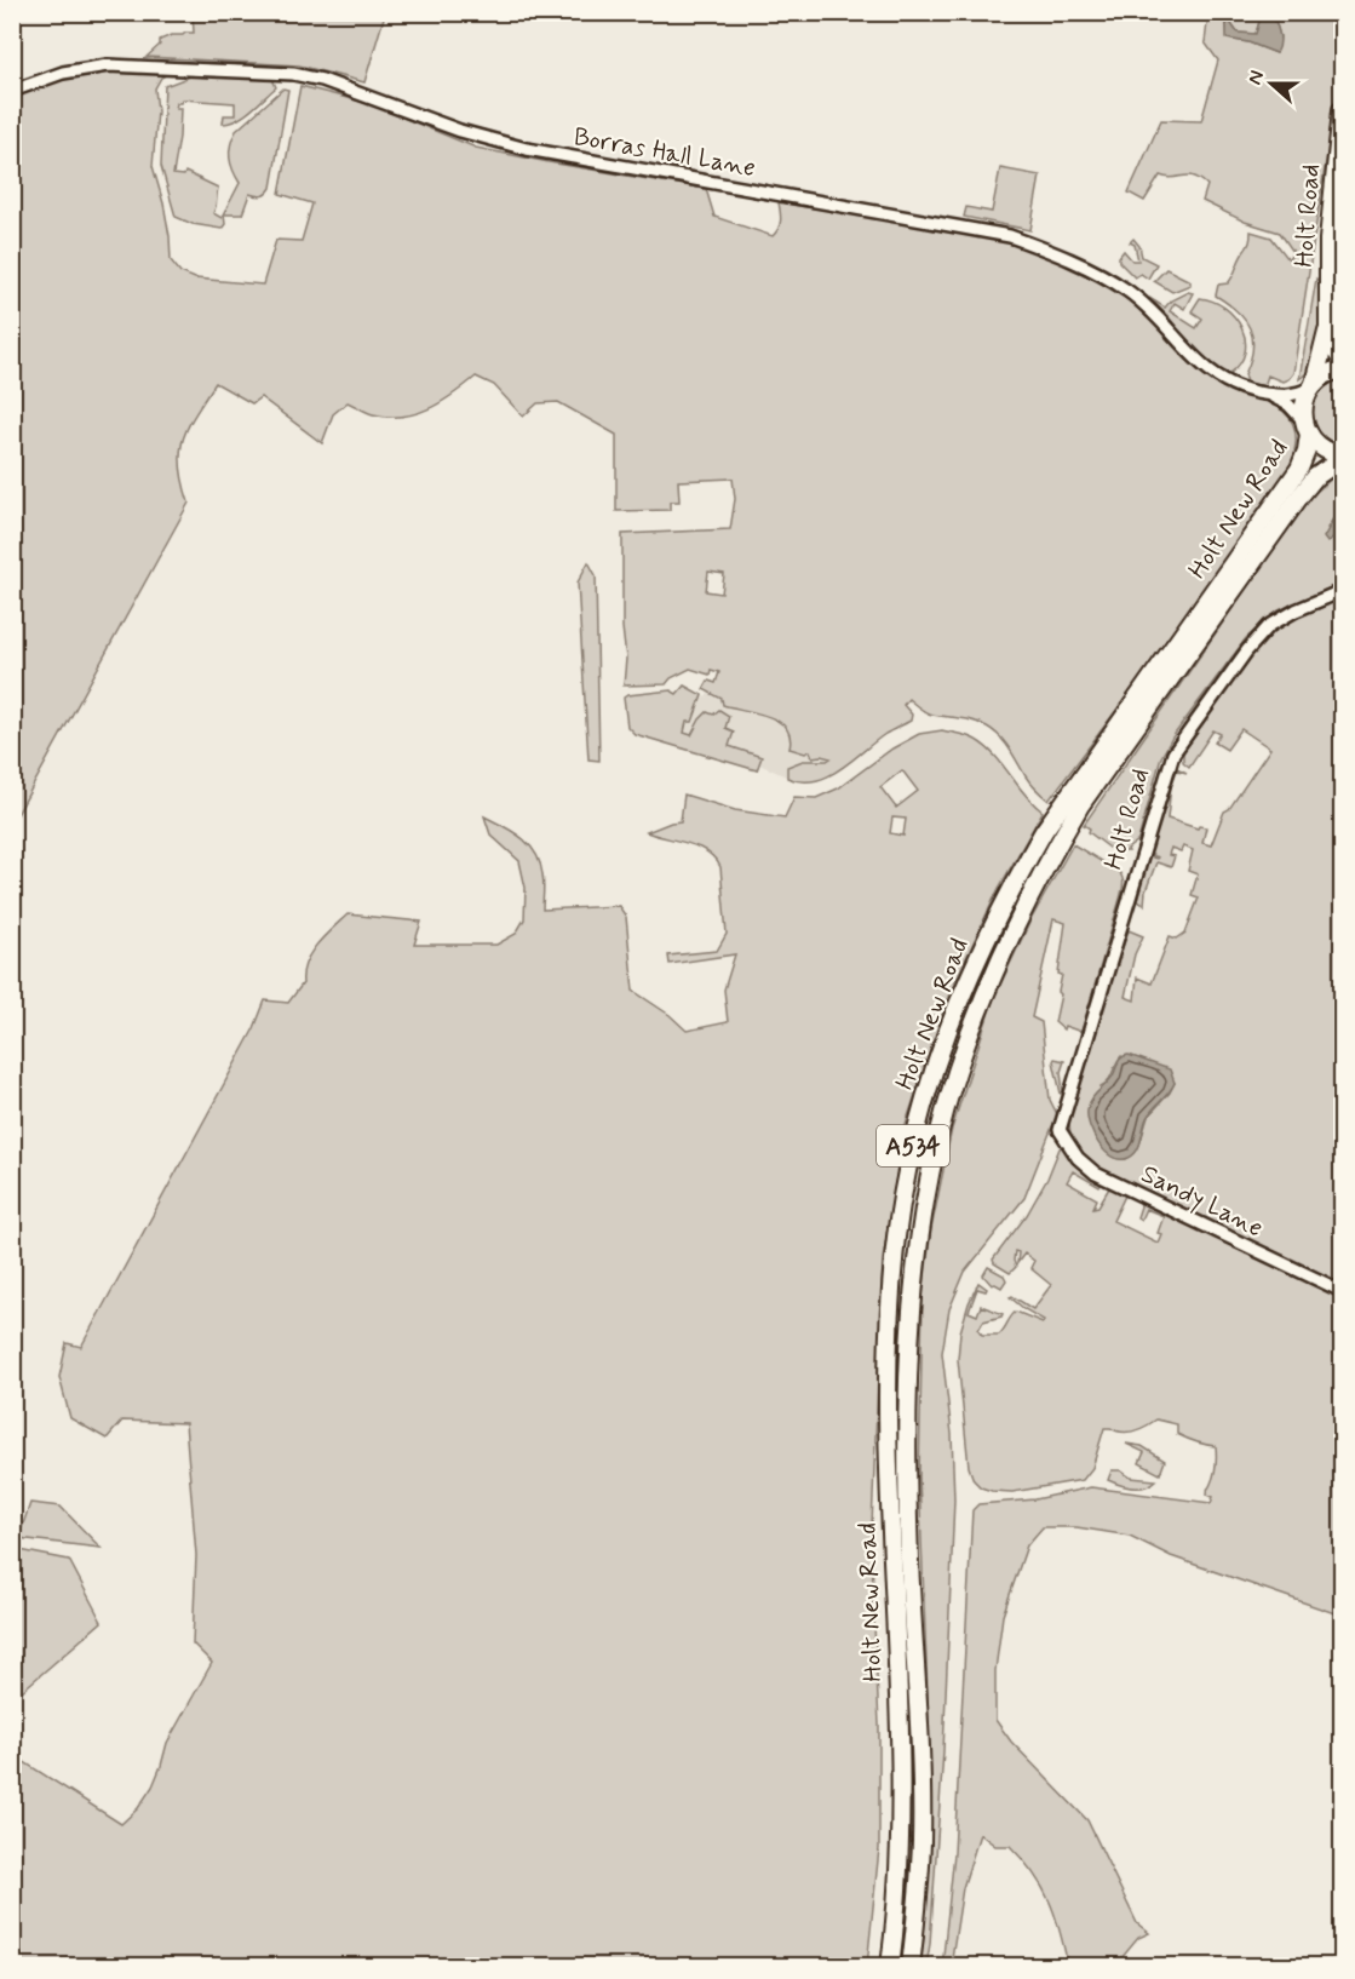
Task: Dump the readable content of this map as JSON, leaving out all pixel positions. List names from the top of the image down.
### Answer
{
  "streets": {
    "highway": ["Holt Road", "Holt New Road", "A534"],
    "street": ["Borras Hall Lane", "Sandy Lane"]
  },
  "crossings": [
    ["Borras Hall Lane", "Holt Road"],
    ["Borras Hall Lane", "Holt New Road"],
    ["Holt Road", "Holt New Road"],
    ["Holt Road", "Sandy Lane"]
  ],
  "north": "left"
}
